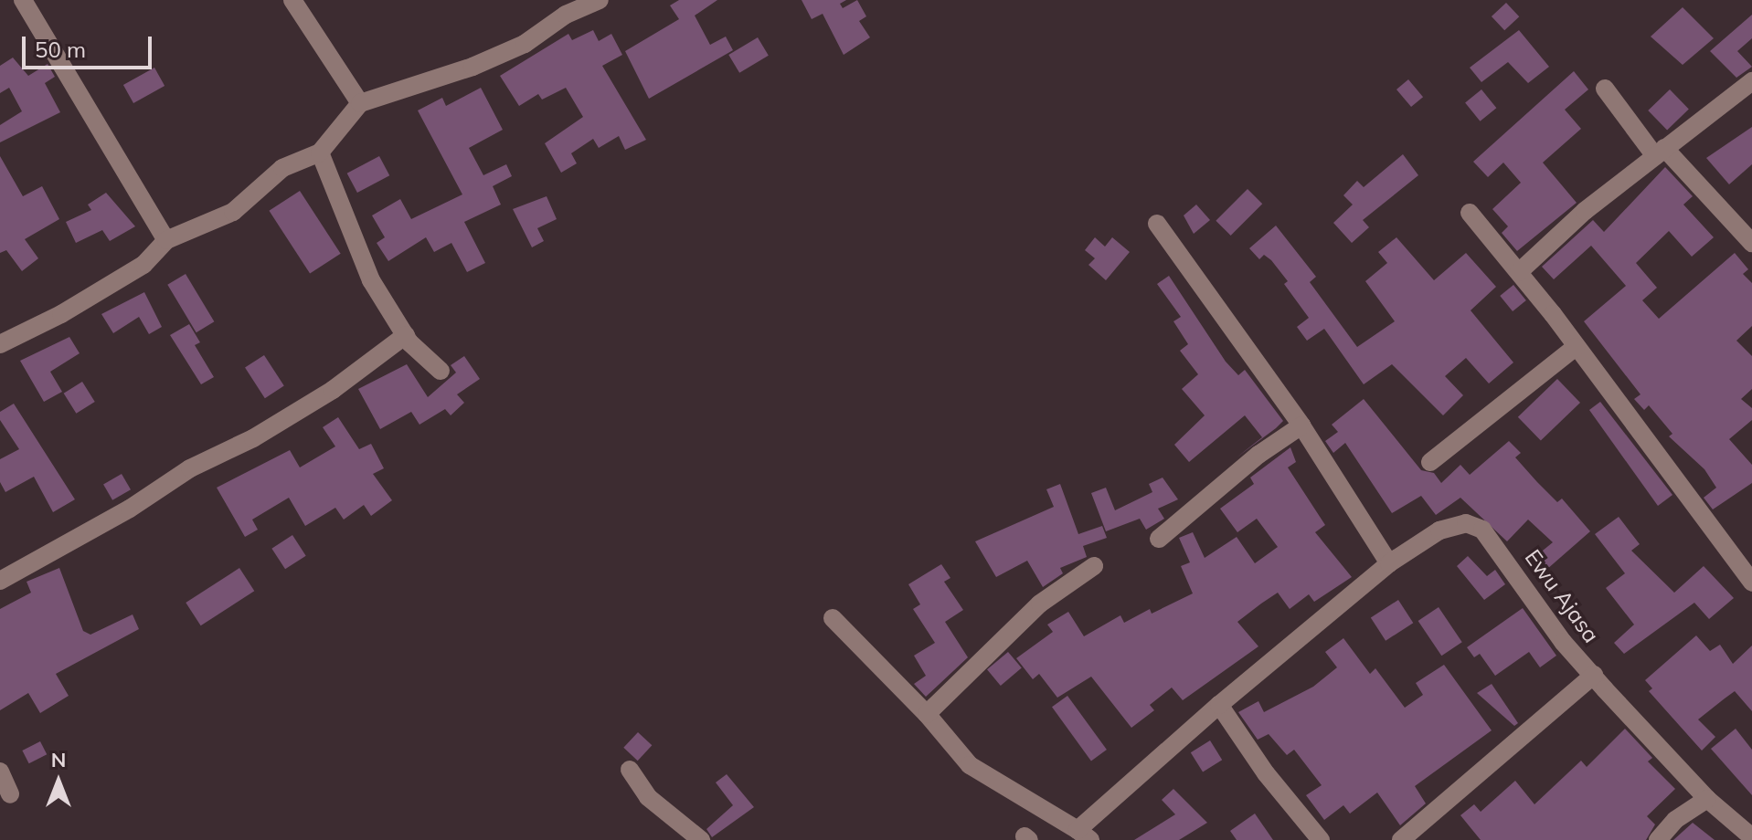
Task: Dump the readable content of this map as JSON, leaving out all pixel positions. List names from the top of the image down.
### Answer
{
  "streets": {
    "street": ["Ewu Ajasa"]
  },
  "scale_bar": "50 m",
  "north": "top"
}
